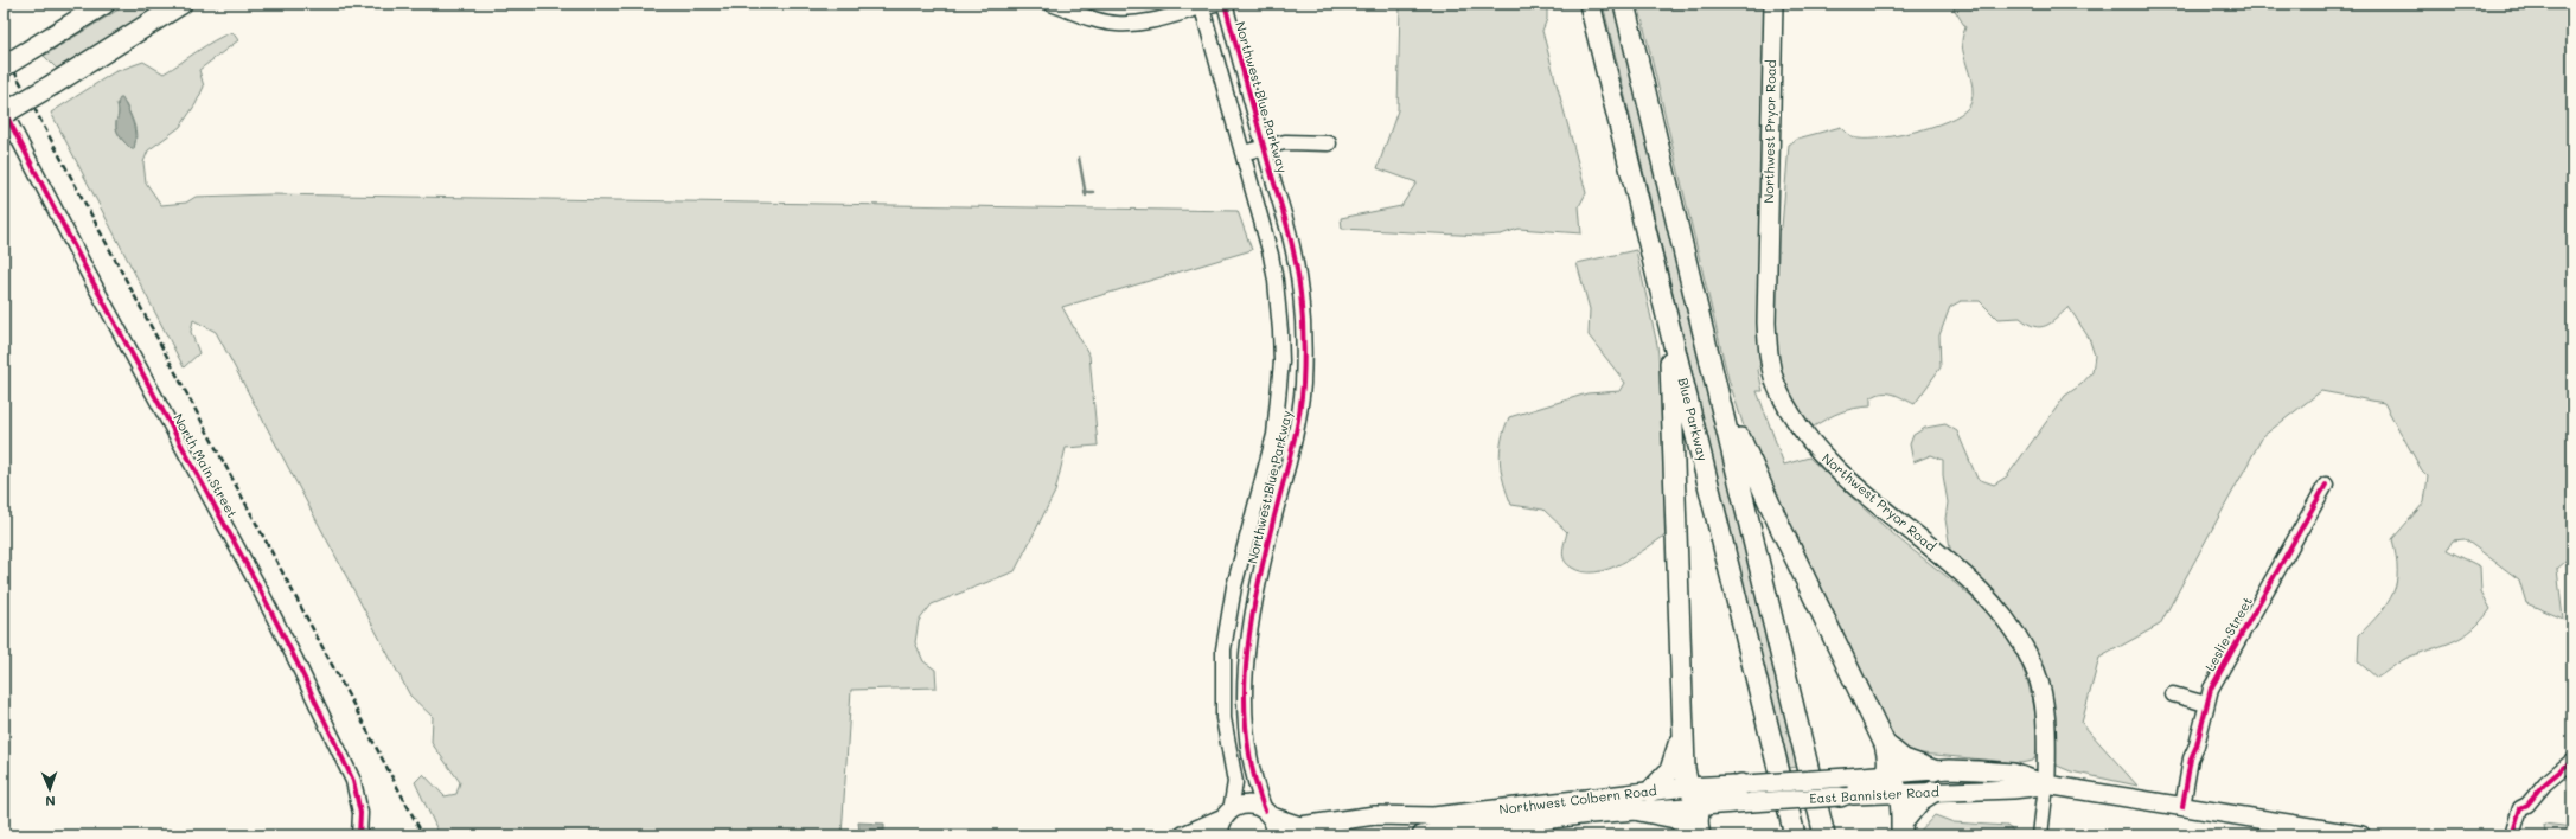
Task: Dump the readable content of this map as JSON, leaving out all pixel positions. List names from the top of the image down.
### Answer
{
  "streets": {
    "highway": ["Blue Parkway"],
    "main road": ["Northwest Pryor Road", "East Bannister Road", "Northwest Colbern Road"],
    "street": ["Northwest Blue Parkway", "North Main Street", "Leslie Street"]
  },
  "crossings": [
    ["Northwest Blue Parkway", "Northwest Colbern Road"],
    ["Northwest Pryor Road", "East Bannister Road"],
    ["Leslie Street", "East Bannister Road"],
    ["East Bannister Road", "Northwest Colbern Road"]
  ],
  "north": "bottom"
}
